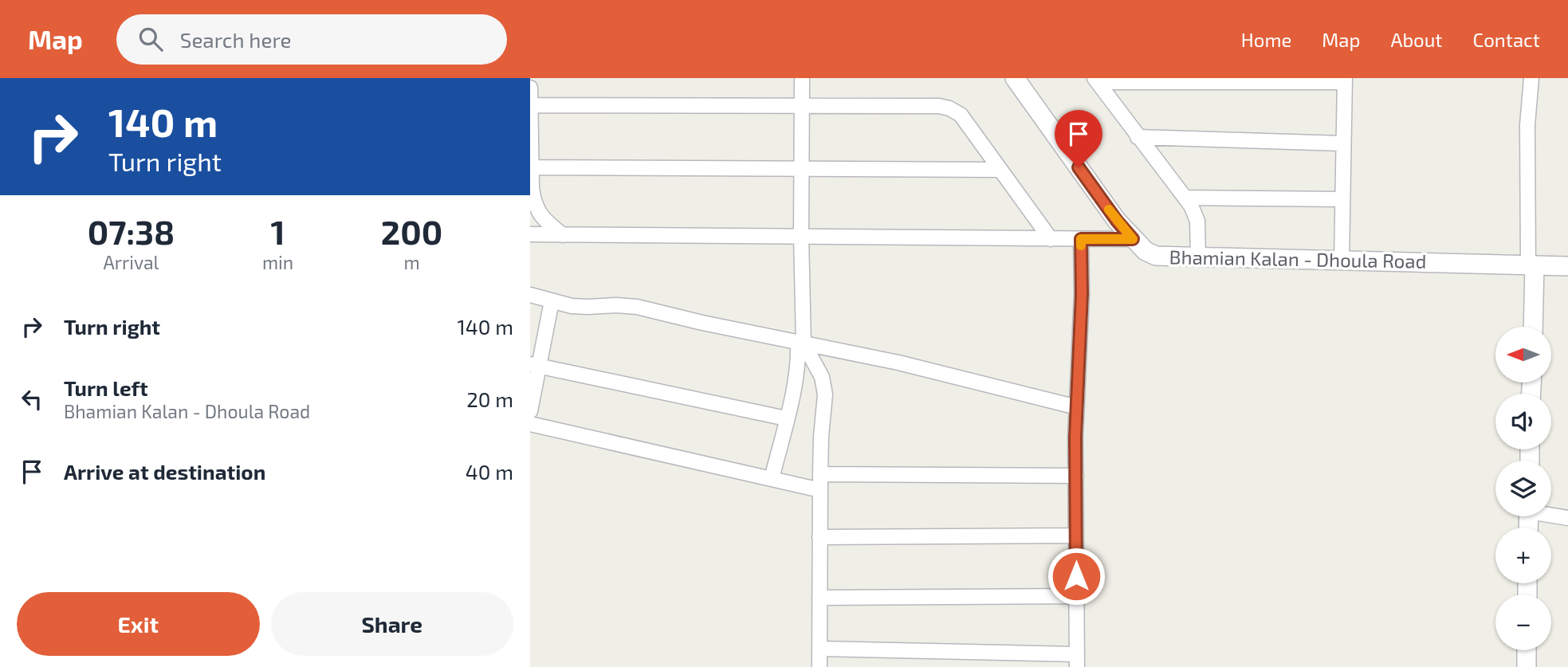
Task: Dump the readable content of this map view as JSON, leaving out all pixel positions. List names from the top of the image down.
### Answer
{
  "streets": {
    "street": ["Bhamian Kalan - Dhoula Road"]
  },
  "north": "left",
  "page": {
    "header": "Map",
    "search": "Search here",
    "nav": [
      "Home",
      "Map",
      "About",
      "Contact"
    ],
    "turn": ["140 m", "Turn right"],
    "eta": [
      "07:38",
      "Arrival",
      "1",
      "min",
      "200",
      "m"
    ],
    "list": [
      {
        "name": "Turn right",
        "value": "140 m"
      },
      {
        "name": "Turn left",
        "note": "Bhamian Kalan - Dhoula Road",
        "value": "20 m"
      },
      {
        "name": "Arrive at destination",
        "value": "40 m"
      }
    ],
    "map_buttons": ["+", "−"],
    "buttons": ["Exit", "Share"]
  }
}
